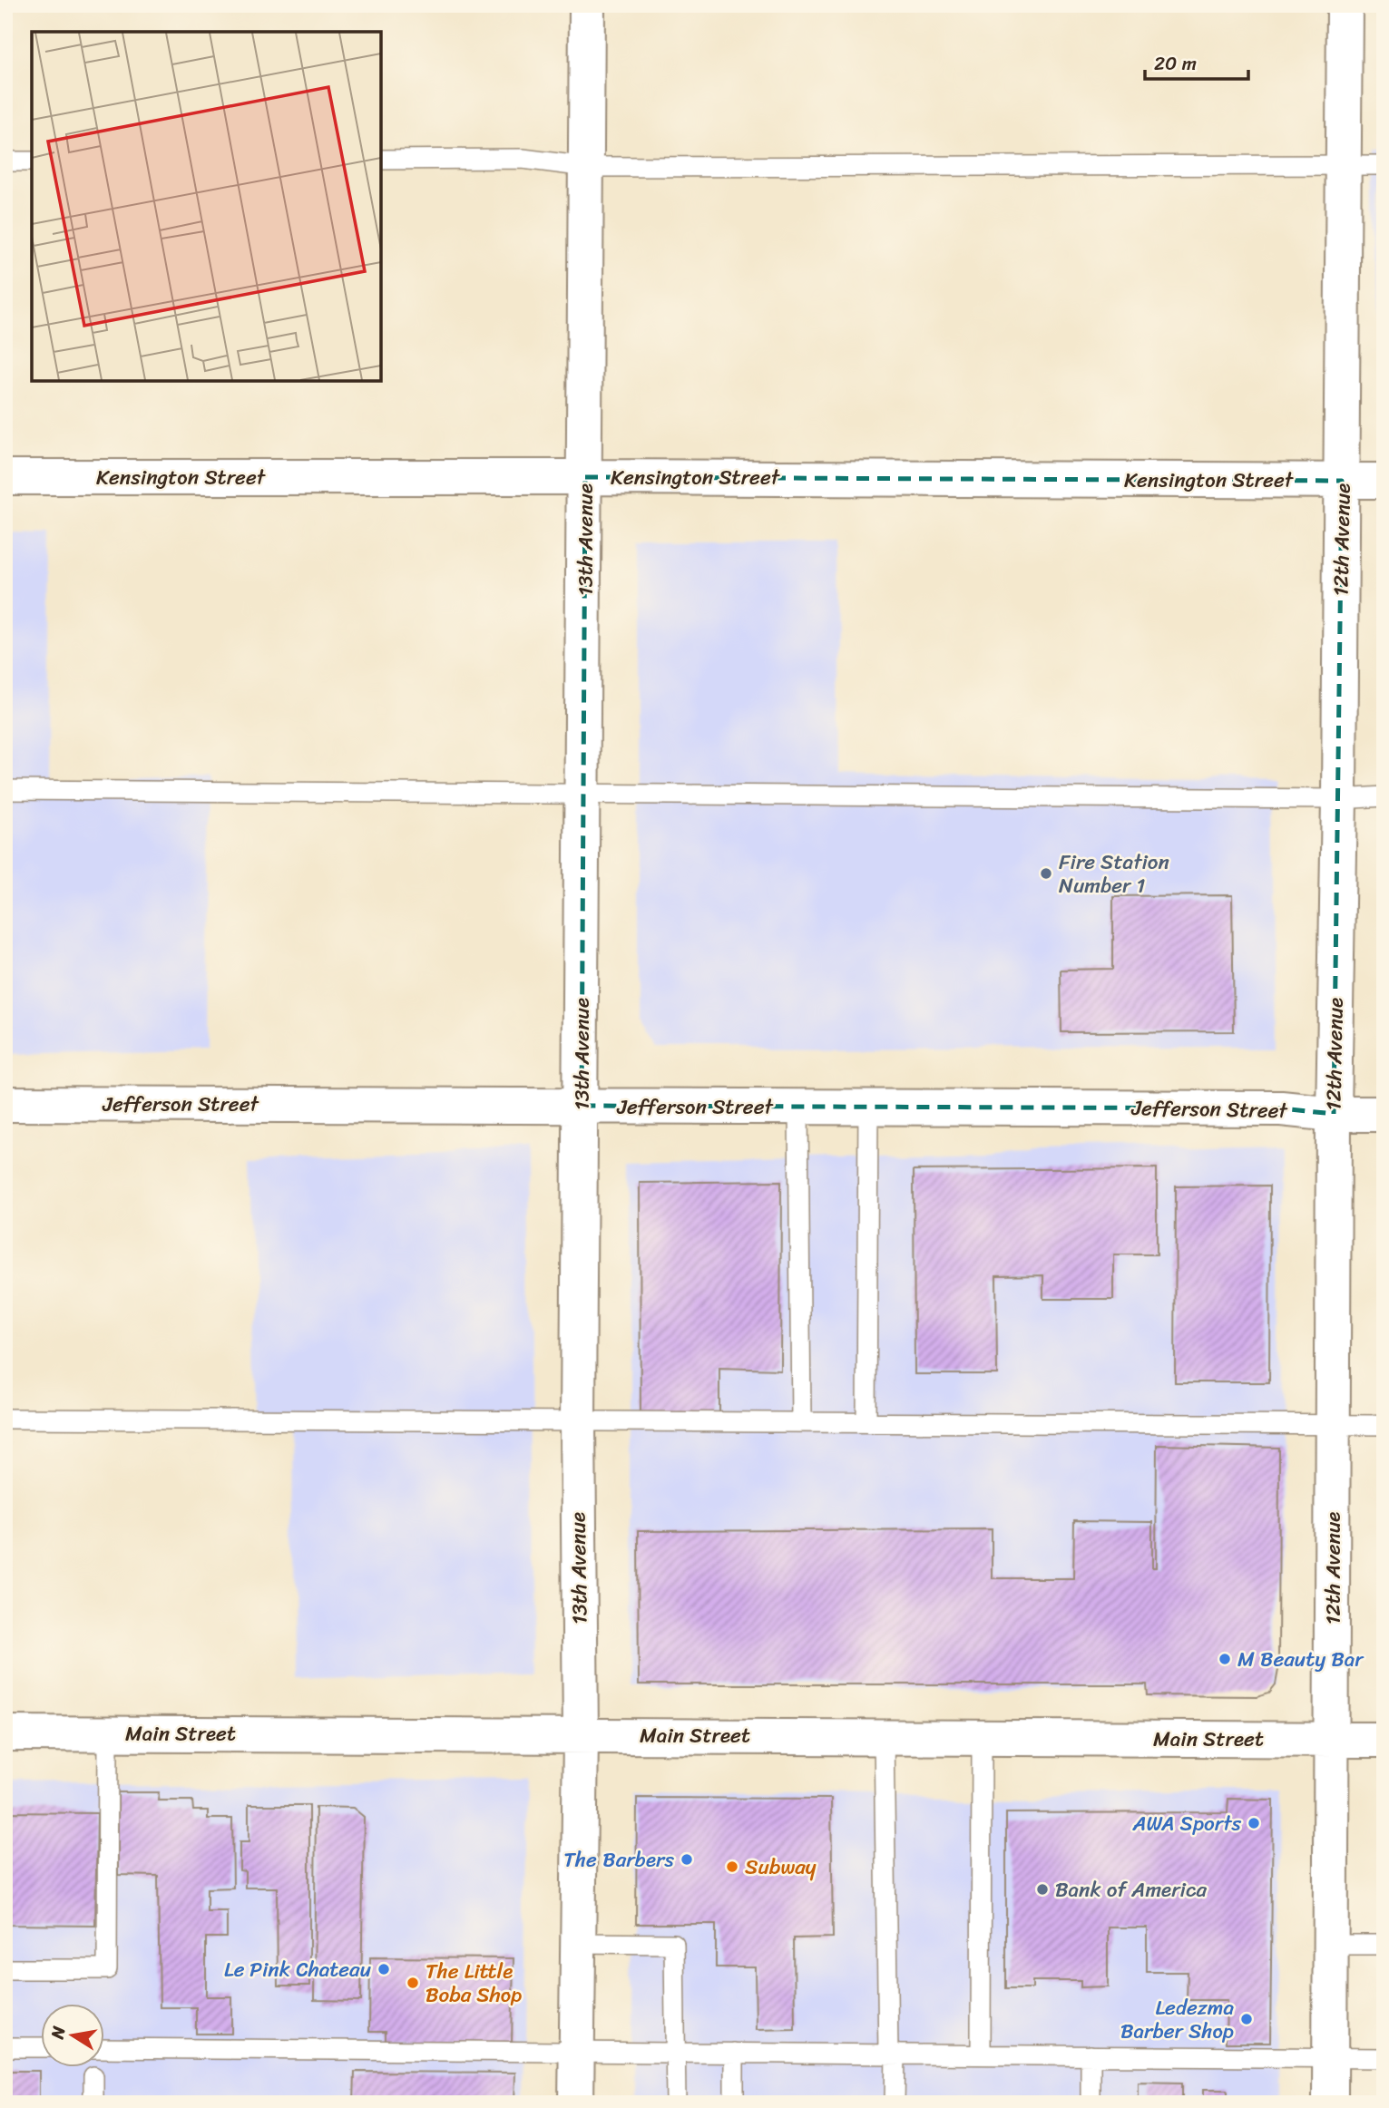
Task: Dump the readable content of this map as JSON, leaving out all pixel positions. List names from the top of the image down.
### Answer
{
  "streets": {
    "street": [
      "Kensington Street",
      "13th Avenue",
      "12th Avenue",
      "Jefferson Street",
      "Main Street"
    ]
  },
  "crossings": [
    ["Kensington Street", "13th Avenue"],
    ["Kensington Street", "12th Avenue"],
    ["13th Avenue", "Jefferson Street"],
    ["13th Avenue", "Main Street"],
    ["12th Avenue", "Jefferson Street"],
    ["12th Avenue", "Main Street"]
  ],
  "places": [
    "Fire Station Number 1",
    "M Beauty Bar",
    "AWA Sports",
    "The Barbers",
    "Subway",
    "Bank of America",
    "Le Pink Chateau",
    "The Little Boba Shop",
    "Ledezma Barber Shop"
  ],
  "scale_bar": "20 m",
  "north": "left"
}
